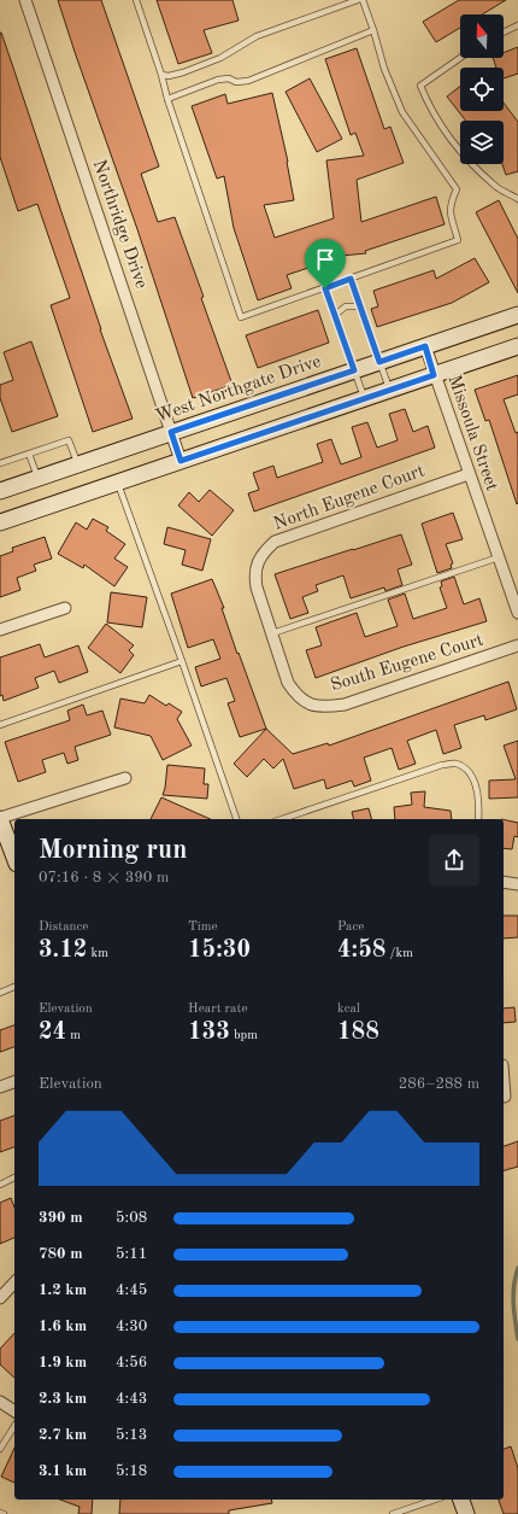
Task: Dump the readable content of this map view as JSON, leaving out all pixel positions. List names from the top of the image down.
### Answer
{
  "streets": {
    "main road": ["West Northgate Drive"],
    "street": [
      "Northridge Drive",
      "Missoula Street",
      "North Eugene Court",
      "South Eugene Court"
    ]
  },
  "crossings": [
    ["Northridge Drive", "West Northgate Drive"],
    ["West Northgate Drive", "Missoula Street"],
    ["Missoula Street", "North Eugene Court"],
    ["North Eugene Court", "South Eugene Court"]
  ],
  "north": "top",
  "page": {
    "heading": ["Morning run", "07:16 · 8 × 390 m"],
    "stats": [
      ["Distance", "3.12 km"],
      ["Time", "15:30"],
      ["Pace", "4:58 /km"],
      ["Elevation", "24 m"],
      ["Heart rate", "133 bpm"],
      ["kcal", "188"]
    ],
    "chart": ["Elevation", "286–288 m"],
    "list": [
      {
        "name": "390 m",
        "note": "5:08"
      },
      {
        "name": "780 m",
        "note": "5:11"
      },
      {
        "name": "1.2 km",
        "note": "4:45"
      },
      {
        "name": "1.6 km",
        "note": "4:30"
      },
      {
        "name": "1.9 km",
        "note": "4:56"
      },
      {
        "name": "2.3 km",
        "note": "4:43"
      },
      {
        "name": "2.7 km",
        "note": "5:13"
      },
      {
        "name": "3.1 km",
        "note": "5:18"
      }
    ]
  }
}
